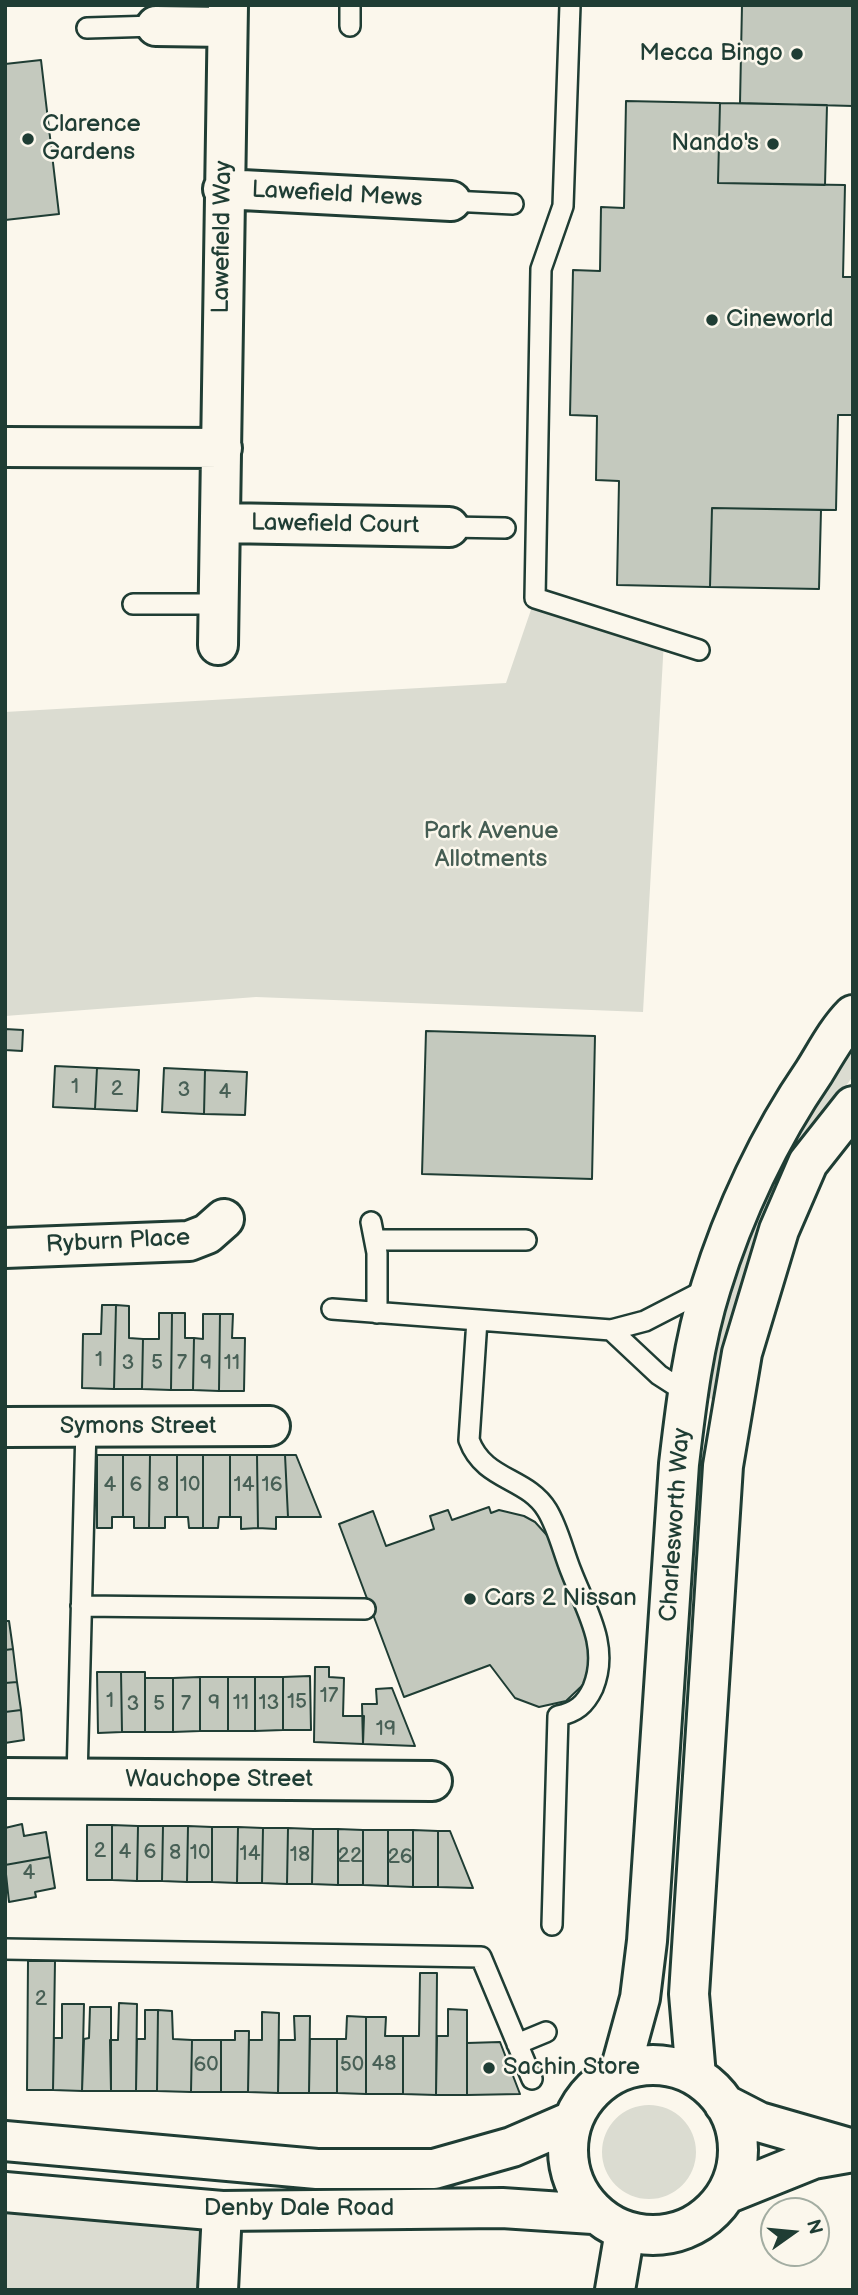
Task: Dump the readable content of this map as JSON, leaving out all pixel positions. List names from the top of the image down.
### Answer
{
  "streets": {
    "main road": [
      "Lawefield Mews",
      "Lawefield Way",
      "Lawefield Court",
      "Ryburn Place",
      "Symons Street",
      "Charlesworth Way",
      "Wauchope Street",
      "Denby Dale Road"
    ]
  },
  "crossings": [
    ["Lawefield Mews", "Lawefield Way"],
    ["Lawefield Way", "Lawefield Court"],
    ["Charlesworth Way", "Denby Dale Road"]
  ],
  "parks": ["Park Avenue Allotments"],
  "places": [
    "Mecca Bingo",
    "Clarence Gardens",
    "Nando's",
    "Cineworld",
    "Cars 2 Nissan",
    "Sachin Store"
  ],
  "house_numbers": [
    "1",
    "2",
    "3",
    "4",
    "1",
    "3",
    "5",
    "7",
    "9",
    "11",
    "4",
    "6",
    "8",
    "10",
    "14",
    "16",
    "17",
    "1",
    "15",
    "9",
    "11",
    "13",
    "3",
    "5",
    "7",
    "19",
    "2",
    "4",
    "6",
    "8",
    "10",
    "14",
    "18",
    "22",
    "26",
    "4",
    "2",
    "48",
    "60",
    "50"
  ],
  "north": "right"
}
